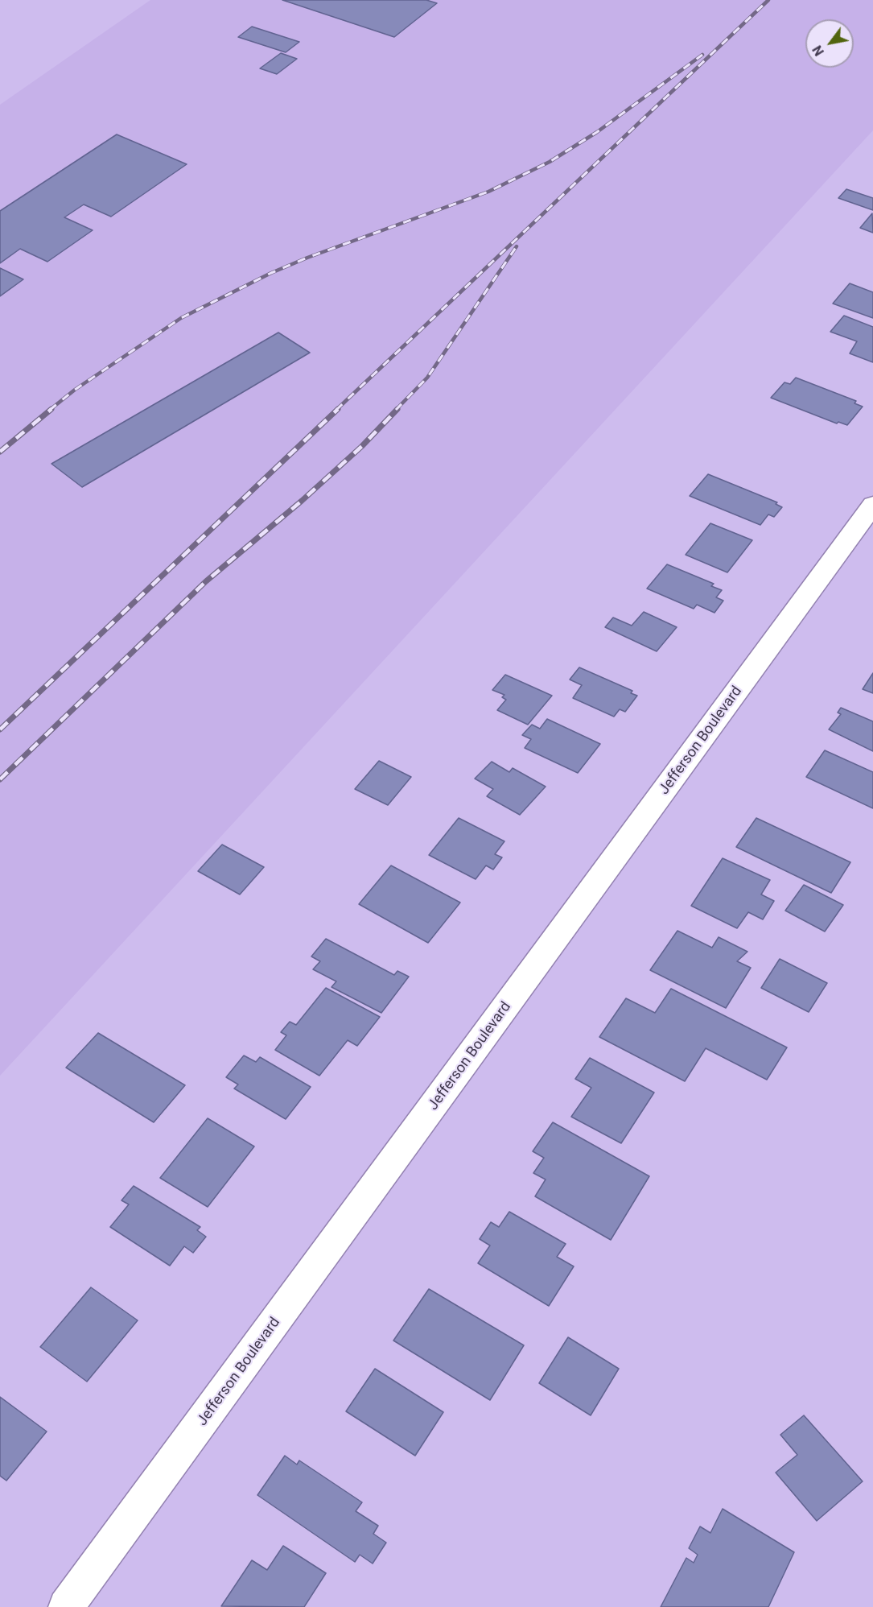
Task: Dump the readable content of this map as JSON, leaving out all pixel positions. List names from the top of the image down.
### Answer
{
  "streets": {
    "street": ["Jefferson Boulevard"]
  },
  "north": "bottom left"
}
